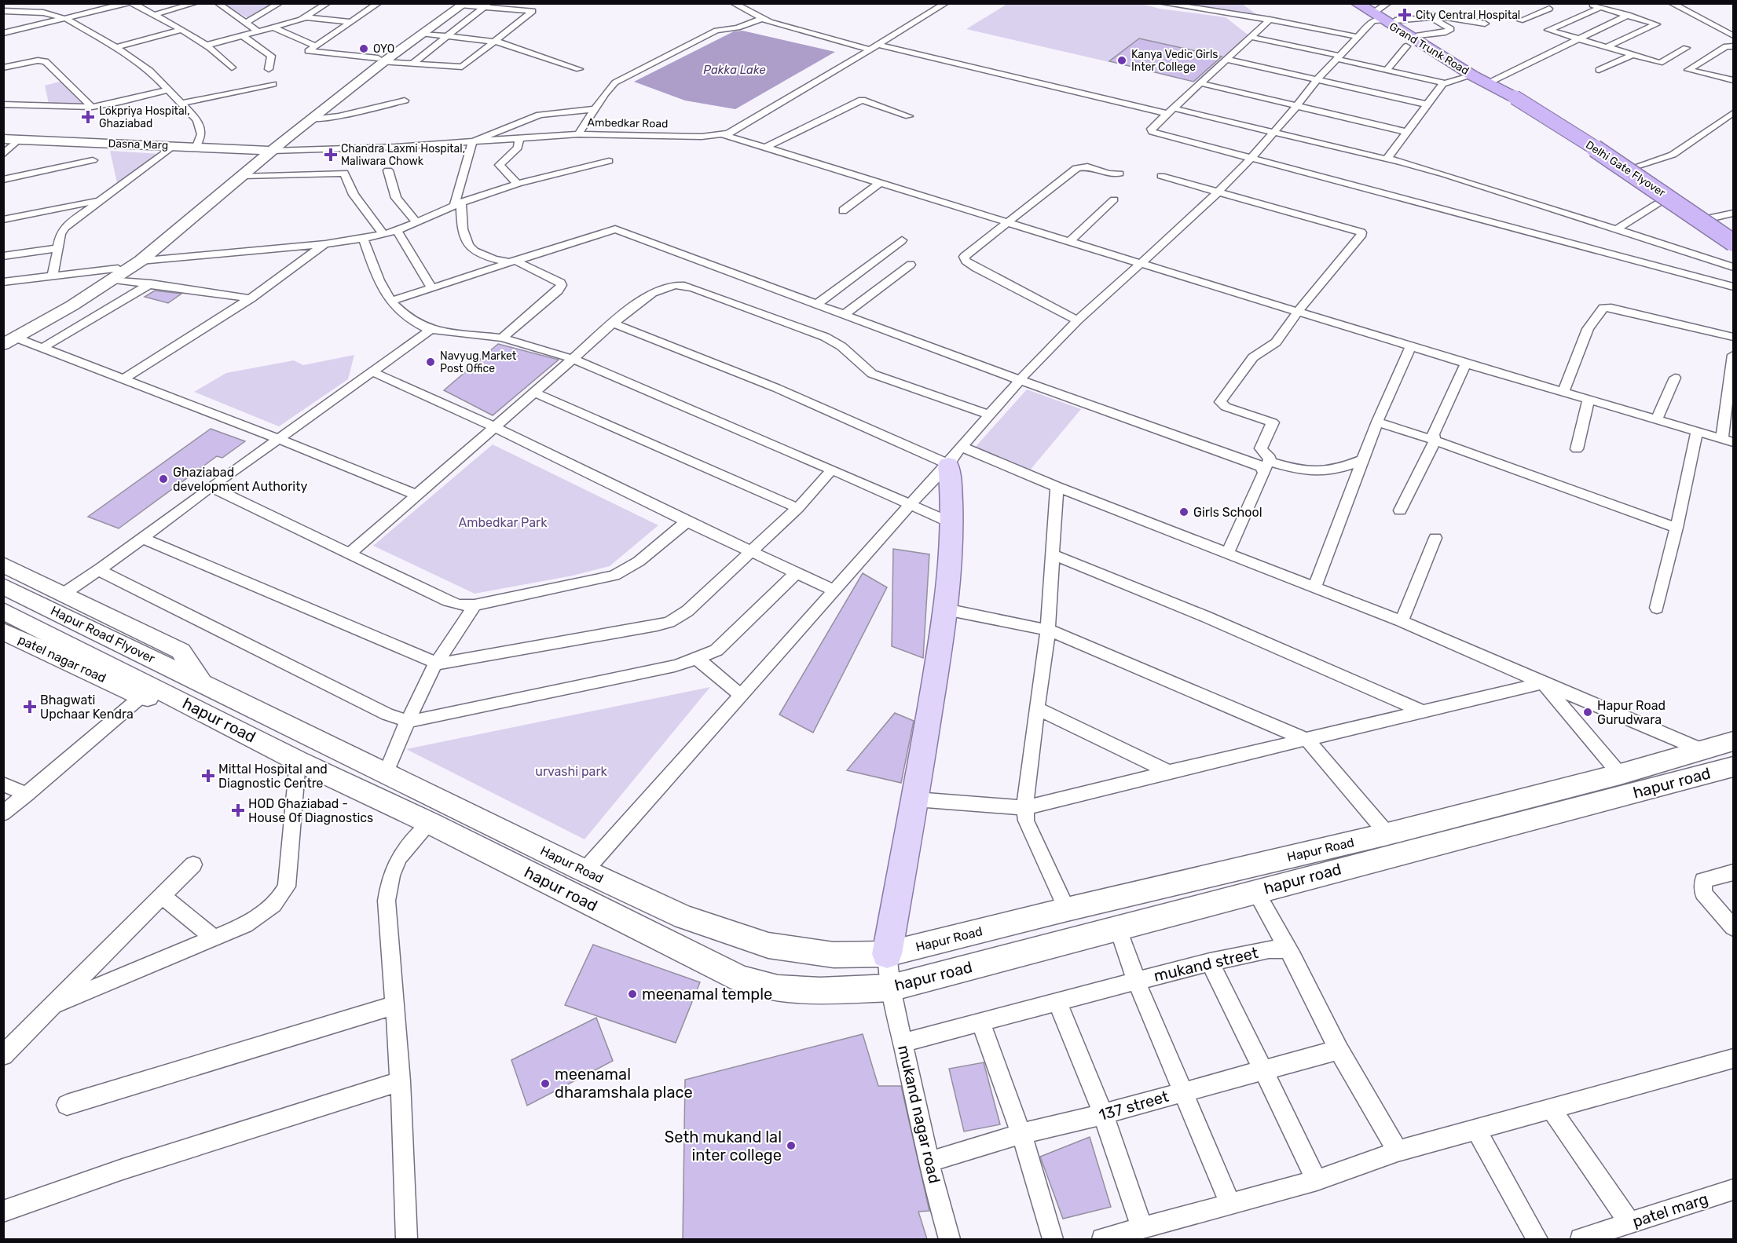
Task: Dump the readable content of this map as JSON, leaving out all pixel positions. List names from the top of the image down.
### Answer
{
  "streets": {
    "highway": ["Grand Trunk Road", "Delhi Gate Flyover"],
    "main road": [
      "Dasna Marg",
      "Hapur Road Flyover",
      "patel nagar road",
      "hapur road",
      "Hapur Road"
    ],
    "street": [
      "Ambedkar Road",
      "mukand street",
      "137 street",
      "mukand nagar road",
      "patel marg"
    ]
  },
  "crossings": [
    ["Grand Trunk Road", "Delhi Gate Flyover"],
    ["Ambedkar Road", "Dasna Marg"],
    ["Hapur Road Flyover", "patel nagar road"],
    ["Hapur Road Flyover", "hapur road"],
    ["Hapur Road Flyover", "Hapur Road"],
    ["patel nagar road", "hapur road"],
    ["hapur road", "Hapur Road"],
    ["hapur road", "mukand nagar road"],
    ["Hapur Road", "mukand nagar road"],
    ["mukand street", "mukand nagar road"],
    ["137 street", "mukand nagar road"]
  ],
  "water": ["Pakka Lake"],
  "parks": ["Ambedkar Park", "urvashi park"],
  "places": {
    "health": [
      "City Central Hospital",
      "Lokpriya Hospital, Ghaziabad",
      "Chandra Laxmi Hospital, Maliwara Chowk",
      "Bhagwati Upchaar Kendra",
      "Mittal Hospital and Diagnostic Centre",
      "HOD Ghaziabad - House Of Diagnostics"
    ],
    "other": [
      "OYO",
      "Kanya Vedic Girls Inter College",
      "Navyug Market Post Office",
      "Ghaziabad development Authority",
      "Girls School",
      "Hapur Road Gurudwara",
      "meenamal temple",
      "meenamal dharamshala place",
      "Seth mukand lal inter college"
    ]
  }
}
